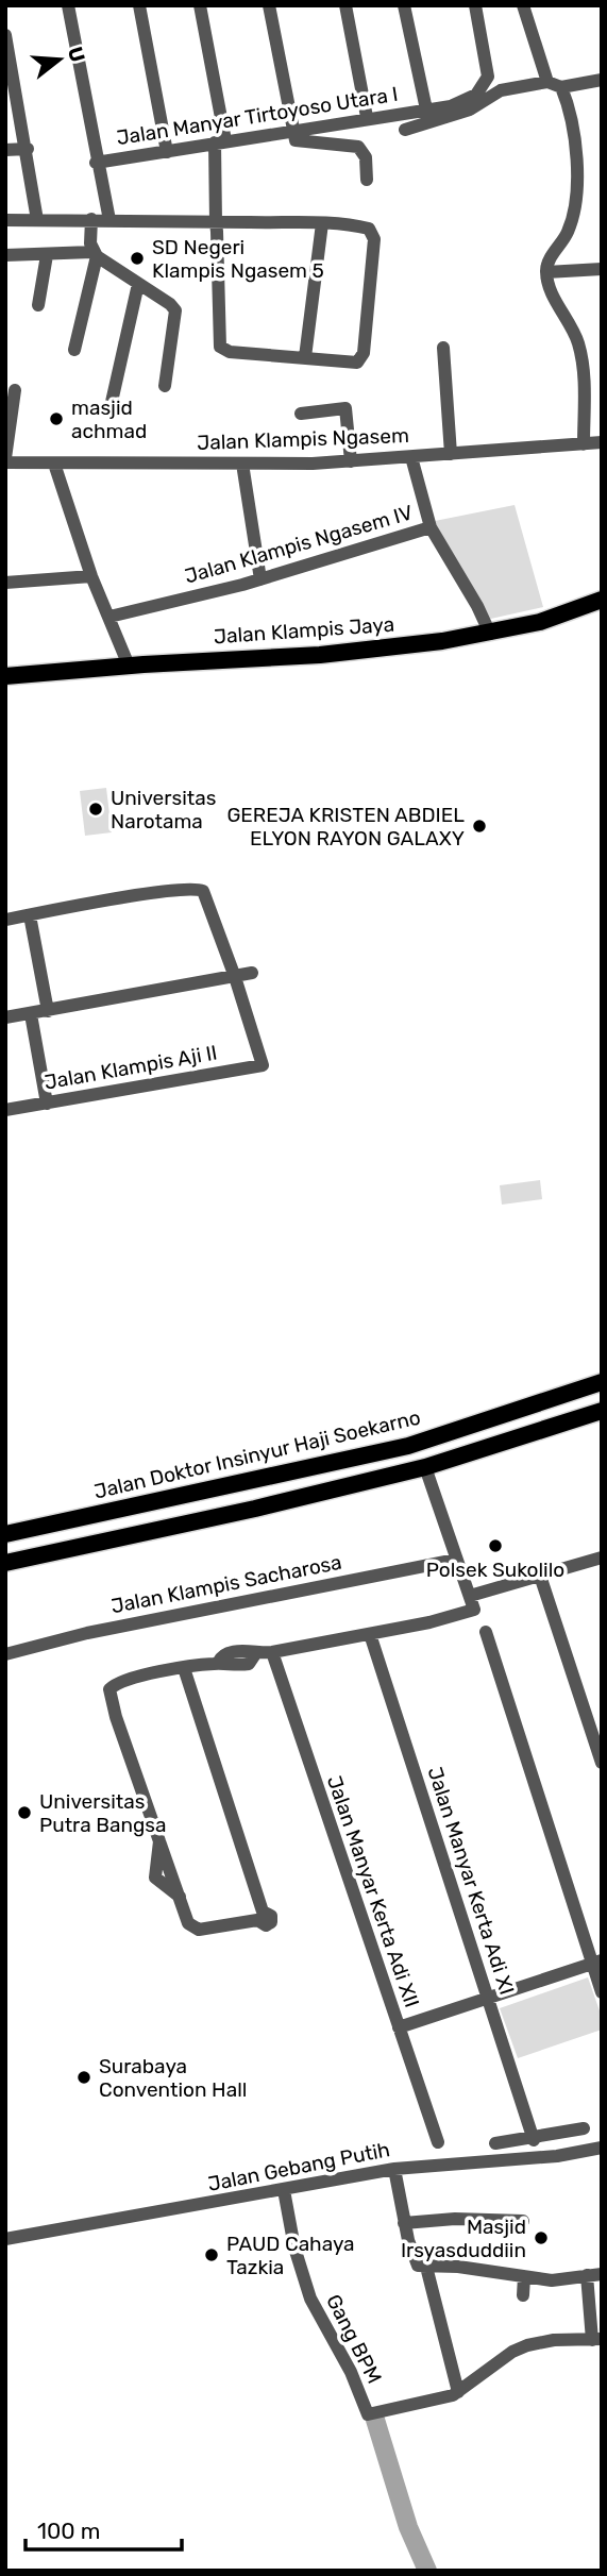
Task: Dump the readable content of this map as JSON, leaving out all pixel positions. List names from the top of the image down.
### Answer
{
  "streets": {
    "main road": ["Jalan Klampis Jaya", "Jalan Doktor Insinyur Haji Soekarno"],
    "street": [
      "Jalan Manyar Tirtoyoso Utara I",
      "Jalan Klampis Ngasem",
      "Jalan Klampis Ngasem IV",
      "Jalan Klampis Aji II",
      "Jalan Klampis Sacharosa",
      "Jalan Manyar Kerta Adi XI",
      "Jalan Manyar Kerta Adi XII",
      "Jalan Gebang Putih",
      "Gang BPM"
    ]
  },
  "crossings": [
    ["Jalan Klampis Ngasem", "Jalan Klampis Ngasem IV"],
    ["Jalan Gebang Putih", "Gang BPM"]
  ],
  "places": [
    "SD Negeri Klampis Ngasem 5",
    "masjid achmad",
    "Universitas Narotama",
    "GEREJA KRISTEN ABDIEL ELYON RAYON GALAXY",
    "Polsek Sukolilo",
    "Universitas Putra Bangsa",
    "Surabaya Convention Hall",
    "Masjid Irsyasduddiin",
    "PAUD Cahaya Tazkia"
  ],
  "scale_bar": "100 m",
  "north": "right"
}
